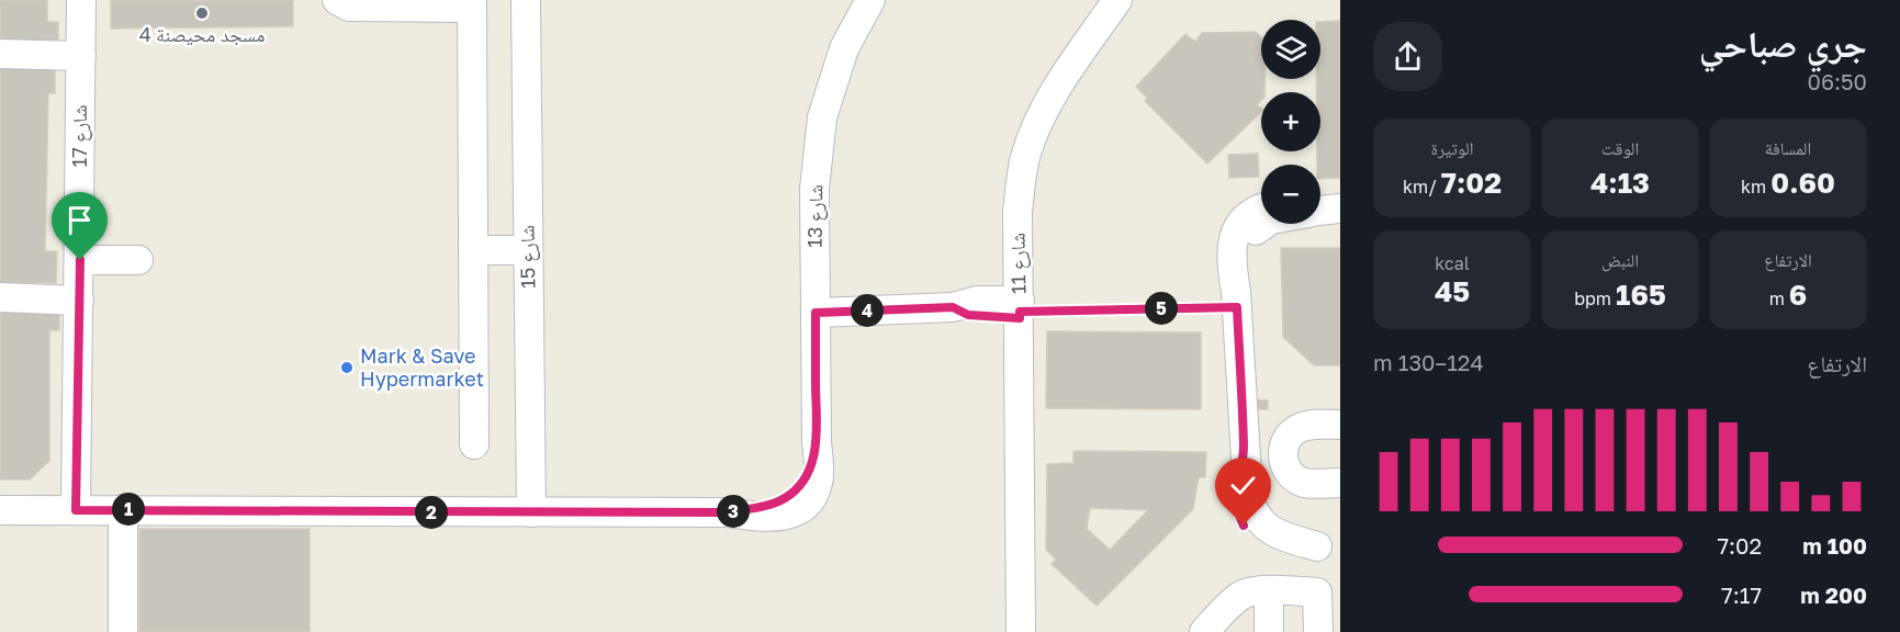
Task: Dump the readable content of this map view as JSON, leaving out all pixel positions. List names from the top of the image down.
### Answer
{
  "streets": {
    "street": [
      "شارع 17",
      "شارع 13",
      "شارع 15",
      "شارع 11"
    ]
  },
  "crossings": [
    ["شارع 17", "شارع 13"],
    ["شارع 13", "شارع 15"]
  ],
  "places": ["مسجد محيصنة 4", "Mark & Save Hypermarket"],
  "page": {
    "heading": ["جري صباحي", "06:50"],
    "map_buttons": ["+", "−"],
    "stats": [
      ["المسافة", "0.60 km"],
      ["الوقت", "4:13"],
      ["الوتيرة", "7:02 /km"],
      ["الارتفاع", "6 m"],
      ["النبض", "165 bpm"],
      ["kcal", "45"]
    ],
    "pins": [
      "5",
      "4",
      "1",
      "3",
      "2"
    ],
    "chart": ["الارتفاع", "124–130 m"],
    "list": [
      {
        "name": "100 m",
        "note": "7:02"
      },
      {
        "name": "200 m",
        "note": "7:17"
      }
    ]
  }
}
